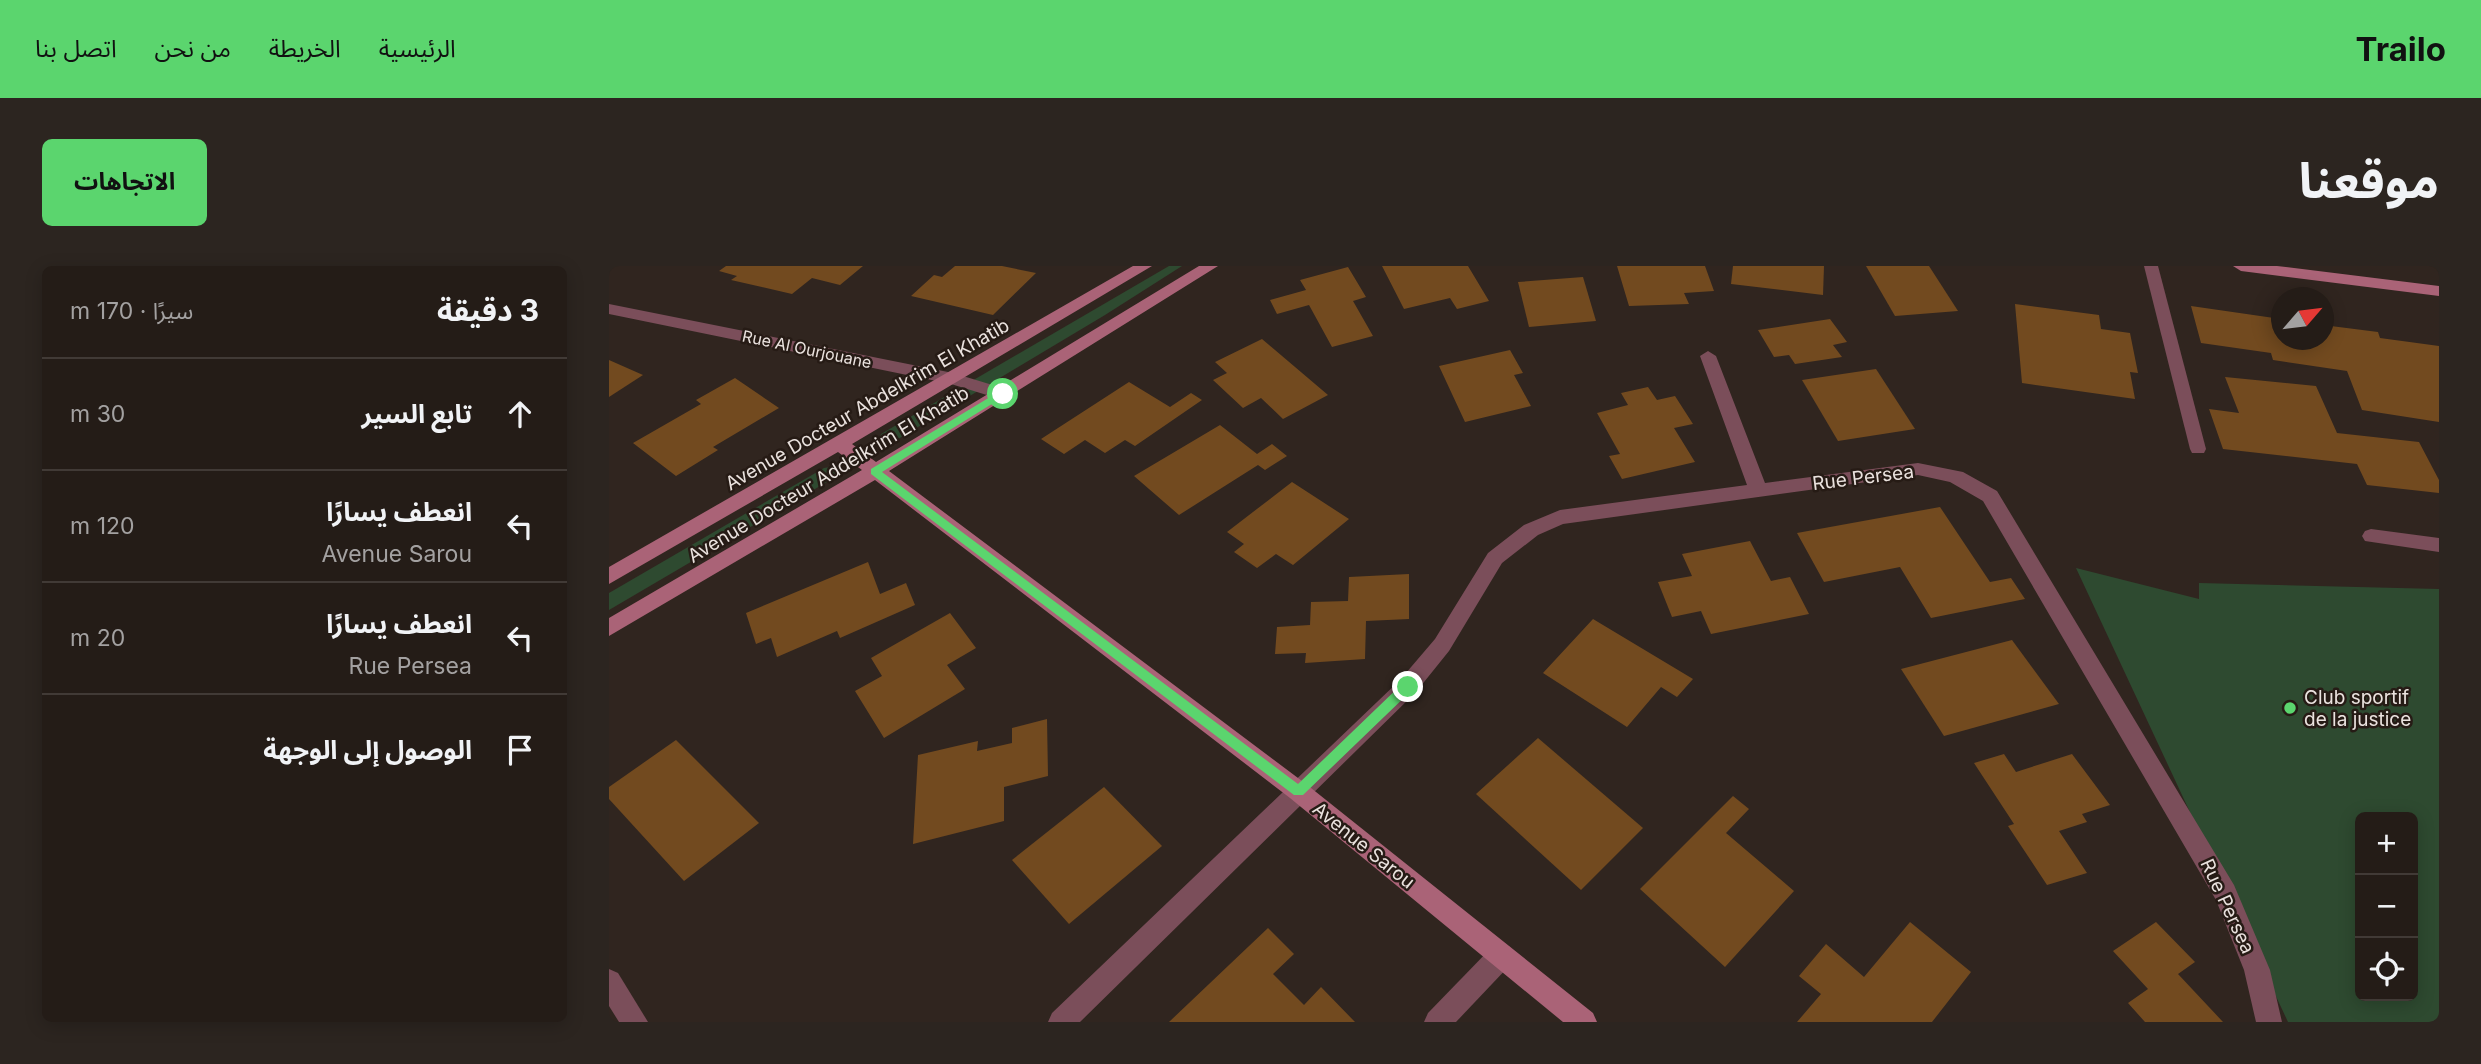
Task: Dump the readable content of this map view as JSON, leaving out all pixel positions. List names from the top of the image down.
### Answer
{
  "streets": {
    "main road": ["Avenue Docteur Abdelkrim El Khatib", "Avenue Docteur Addelkrim El Khatib", "Avenue Sarou"],
    "street": ["Rue Al Ourjouane", "Rue Persea"]
  },
  "crossings": [
    ["Rue Al Ourjouane", "Avenue Docteur Abdelkrim El Khatib"],
    ["Rue Al Ourjouane", "Avenue Docteur Addelkrim El Khatib"],
    ["Avenue Docteur Abdelkrim El Khatib", "Avenue Sarou"],
    ["Avenue Docteur Addelkrim El Khatib", "Avenue Sarou"],
    ["Rue Persea", "Avenue Sarou"]
  ],
  "places": ["Club sportif de la justice"],
  "north": "top right",
  "page": {
    "header": "Trailo",
    "nav": [
      "الرئيسية",
      "الخريطة",
      "من نحن",
      "اتصل بنا"
    ],
    "title": "موقعنا",
    "buttons": "الاتجاهات",
    "heading": ["3 دقيقة", "سيرًا · 170 m"],
    "list": [
      ["تابع السير", "30 m"],
      ["انعطف يسارًا", "Avenue Sarou", "120 m"],
      ["انعطف يسارًا", "Rue Persea", "20 m"],
      "الوصول إلى الوجهة"
    ],
    "map_buttons": ["+", "−"]
  }
}
